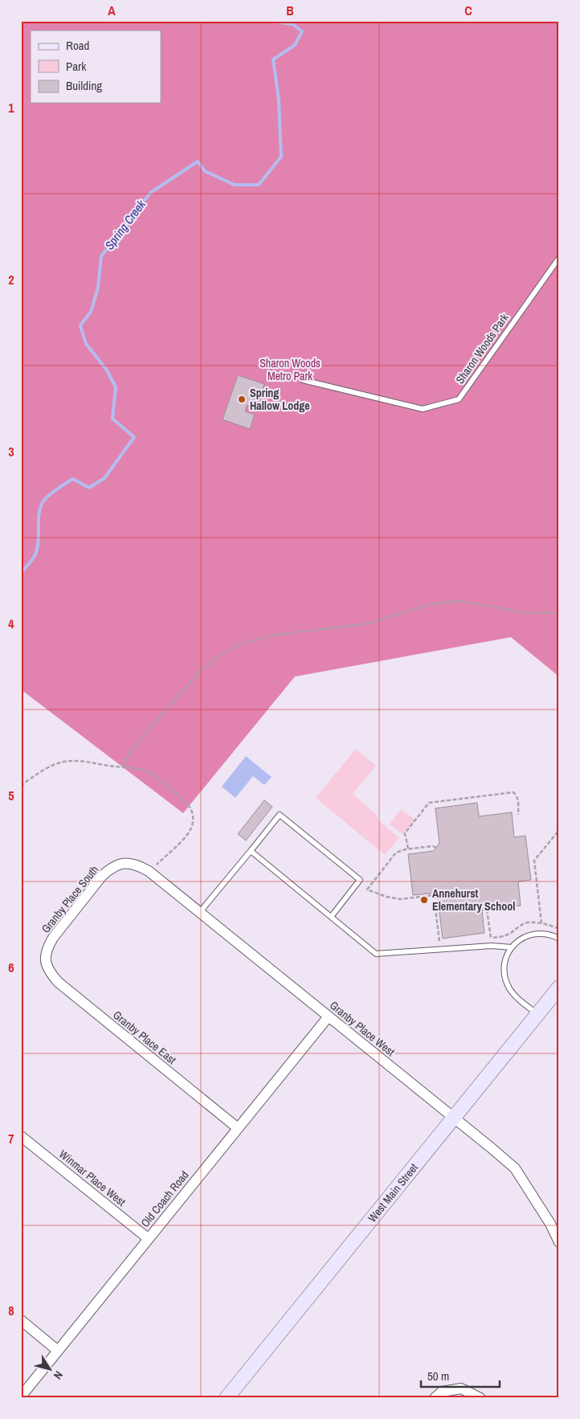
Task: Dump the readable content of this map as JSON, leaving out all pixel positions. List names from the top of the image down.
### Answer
{
  "streets": {
    "main road": ["West Main Street"],
    "street": [
      "Granby Place South",
      "Granby Place West",
      "Granby Place East",
      "Winmar Place West",
      "Old Coach Road"
    ],
    "lane": ["Sharon Woods Park"]
  },
  "crossings": [
    ["Granby Place South", "Granby Place West"],
    ["Granby Place South", "Granby Place East"],
    ["Granby Place West", "West Main Street"],
    ["Granby Place West", "Old Coach Road"],
    ["Granby Place East", "Old Coach Road"],
    ["Winmar Place West", "Old Coach Road"]
  ],
  "water": ["Spring Creek"],
  "parks": ["Sharon Woods Metro Park"],
  "places": ["Spring Hallow Lodge", "Annehurst Elementary School"],
  "legend": ["Road", "Park", "Building"],
  "scale_bar": "50 m",
  "north": "bottom right",
  "grid": {
    "columns": ["A", "B", "C"],
    "rows": [
      "1",
      "2",
      "3",
      "4",
      "5",
      "6",
      "7",
      "8"
    ]
  }
}
